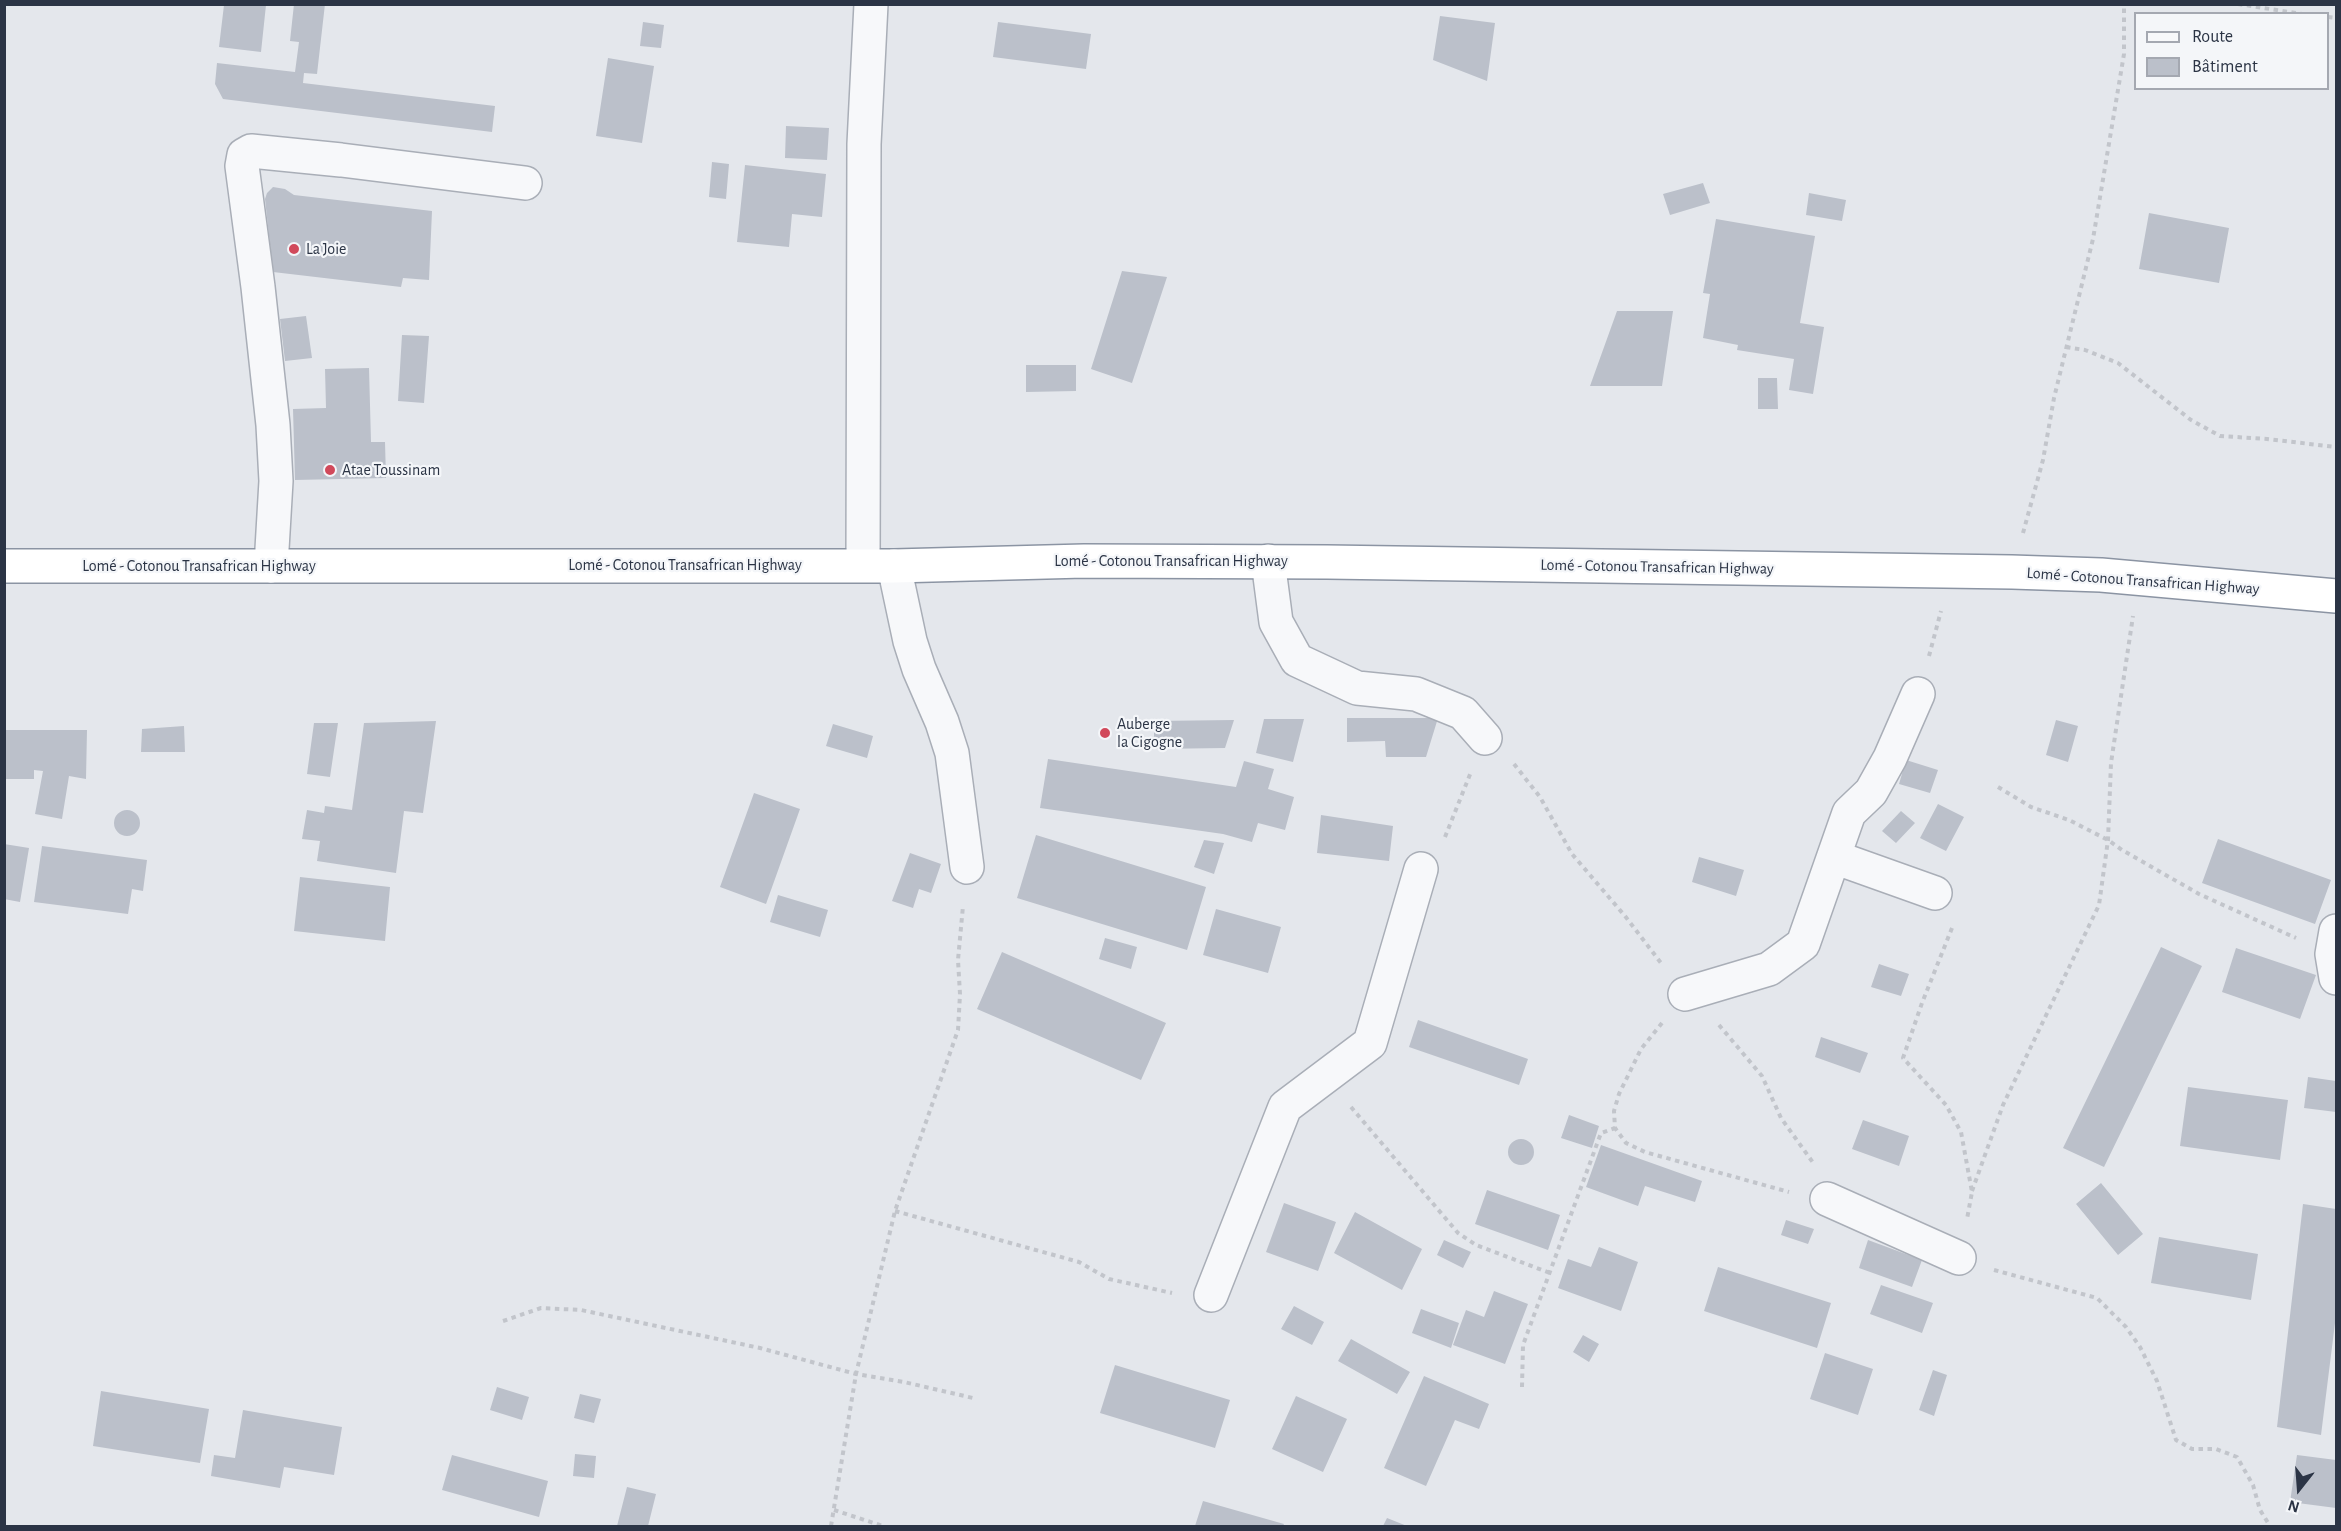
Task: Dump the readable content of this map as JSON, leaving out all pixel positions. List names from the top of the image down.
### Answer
{
  "streets": {
    "highway": ["Lomé - Cotonou Transafrican Highway"]
  },
  "places": ["La Joie", "Atae Toussinam", "Auberge la Cigogne"],
  "legend": ["Route", "Bâtiment"],
  "north": "bottom"
}
